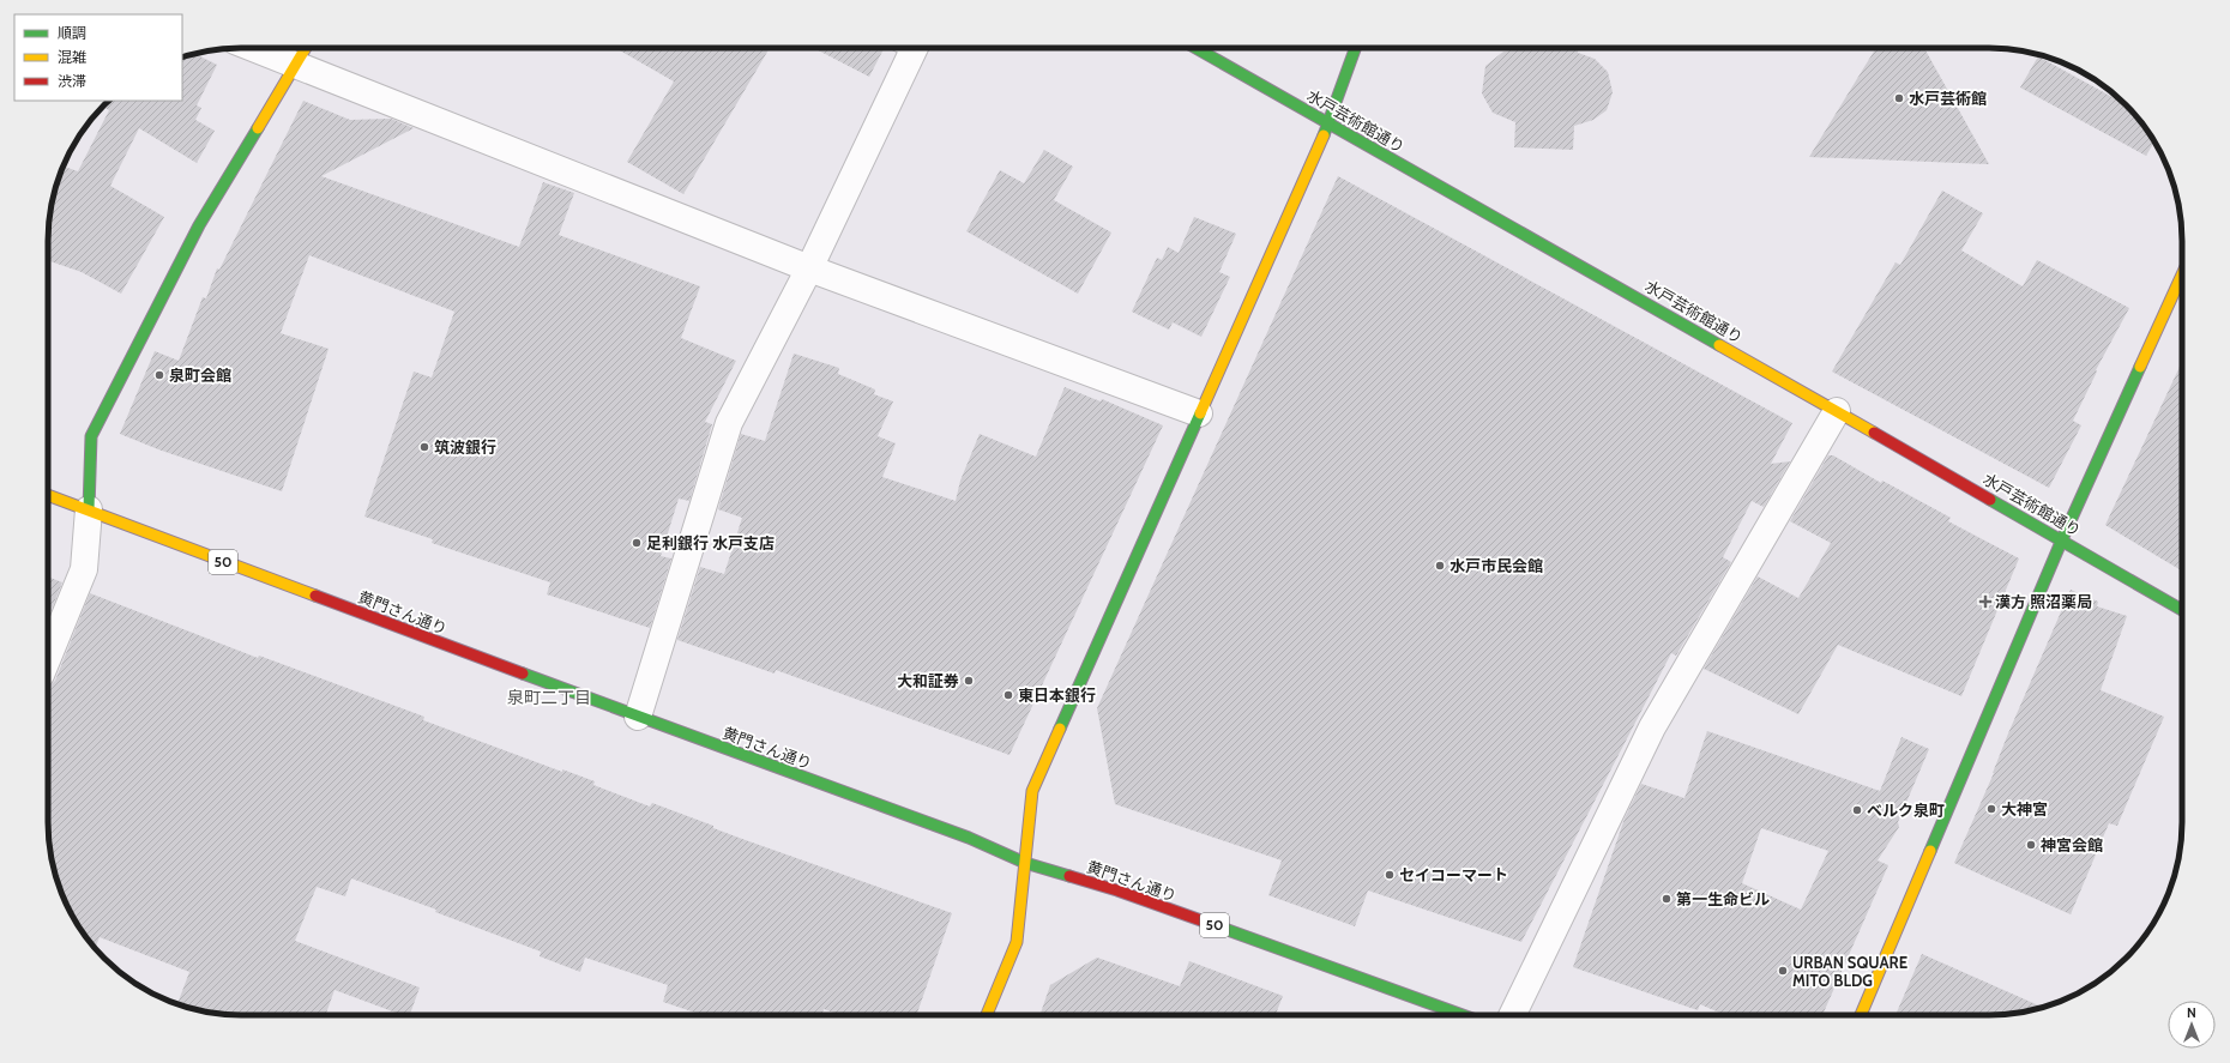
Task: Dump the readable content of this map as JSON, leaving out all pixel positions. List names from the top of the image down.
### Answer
{
  "streets": {
    "main road": ["水戸芸術館通り", "50", "黄門さん通り"]
  },
  "districts": ["泉町二丁目"],
  "places": {
    "other": [
      "水戸芸術館",
      "泉町会館",
      "筑波銀行",
      "足利銀行 水戸支店",
      "水戸市民会館",
      "大和証券",
      "東日本銀行",
      "大神宮",
      "ベルク泉町",
      "神宮会館",
      "セイコーマート",
      "第一生命ビル",
      "URBAN SQUARE MITO BLDG"
    ],
    "health": ["漢方 照沼薬局"]
  },
  "legend": ["順調", "混雑", "渋滞"],
  "north": "top"
}
